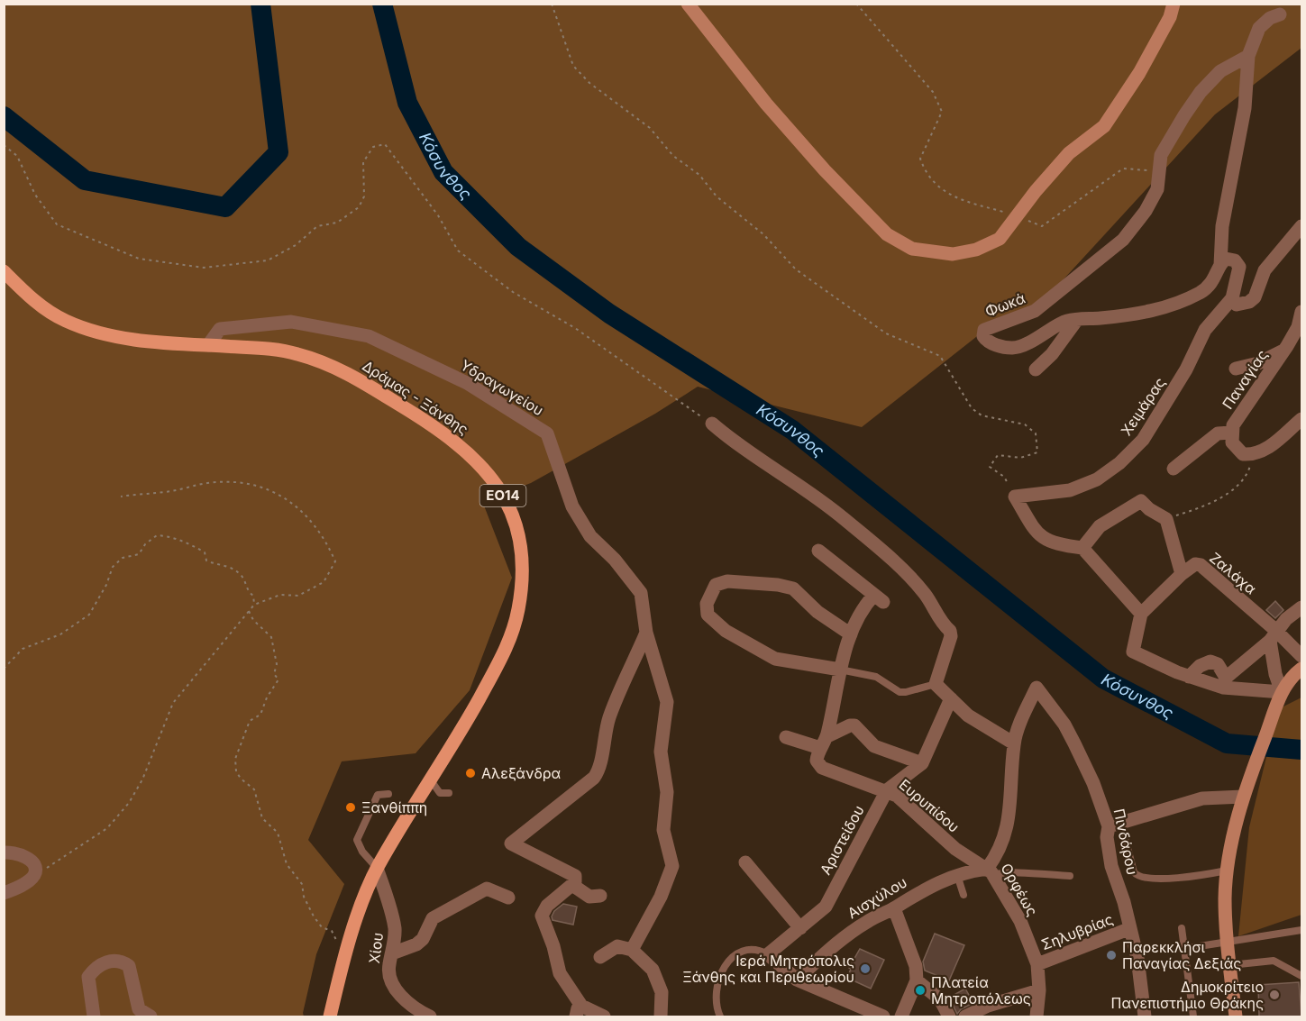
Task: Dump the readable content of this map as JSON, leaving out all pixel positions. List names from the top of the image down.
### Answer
{
  "streets": {
    "main road": ["Δράμας - Ξάνθης", "ΕΟ14"],
    "street": [
      "Φωκά",
      "Παναγίας",
      "Υδραγωγείου",
      "Χειμάρας",
      "Ζαλάχα",
      "Ευρυπίδου",
      "Αριστείδου",
      "Πινδάρου",
      "Ορφέως",
      "Αισχύλου",
      "Σηλυβρίας",
      "Χίου"
    ]
  },
  "crossings": [
    ["Υδραγωγείου", "Δράμας - Ξάνθης"],
    ["Δράμας - Ξάνθης", "Χίου"],
    ["Ευρυπίδου", "Αριστείδου"],
    ["Ευρυπίδου", "Ορφέως"],
    ["Ευρυπίδου", "Αισχύλου"],
    ["Πινδάρου", "Ορφέως"],
    ["Πινδάρου", "Σηλυβρίας"],
    ["Ορφέως", "Αισχύλου"],
    ["Ορφέως", "Σηλυβρίας"]
  ],
  "water": ["Κόσυνθος"],
  "places": [
    "Αλεξάνδρα",
    "Ξανθίππη",
    "Παρεκκλήσι Παναγίας Δεξιάς",
    "Ιερά Μητρόπολις Ξάνθης και Περιθεωρίου",
    "Πλατεία Μητροπόλεως",
    "Δημοκρίτειο Πανεπιστήμιο Θράκης"
  ]
}
